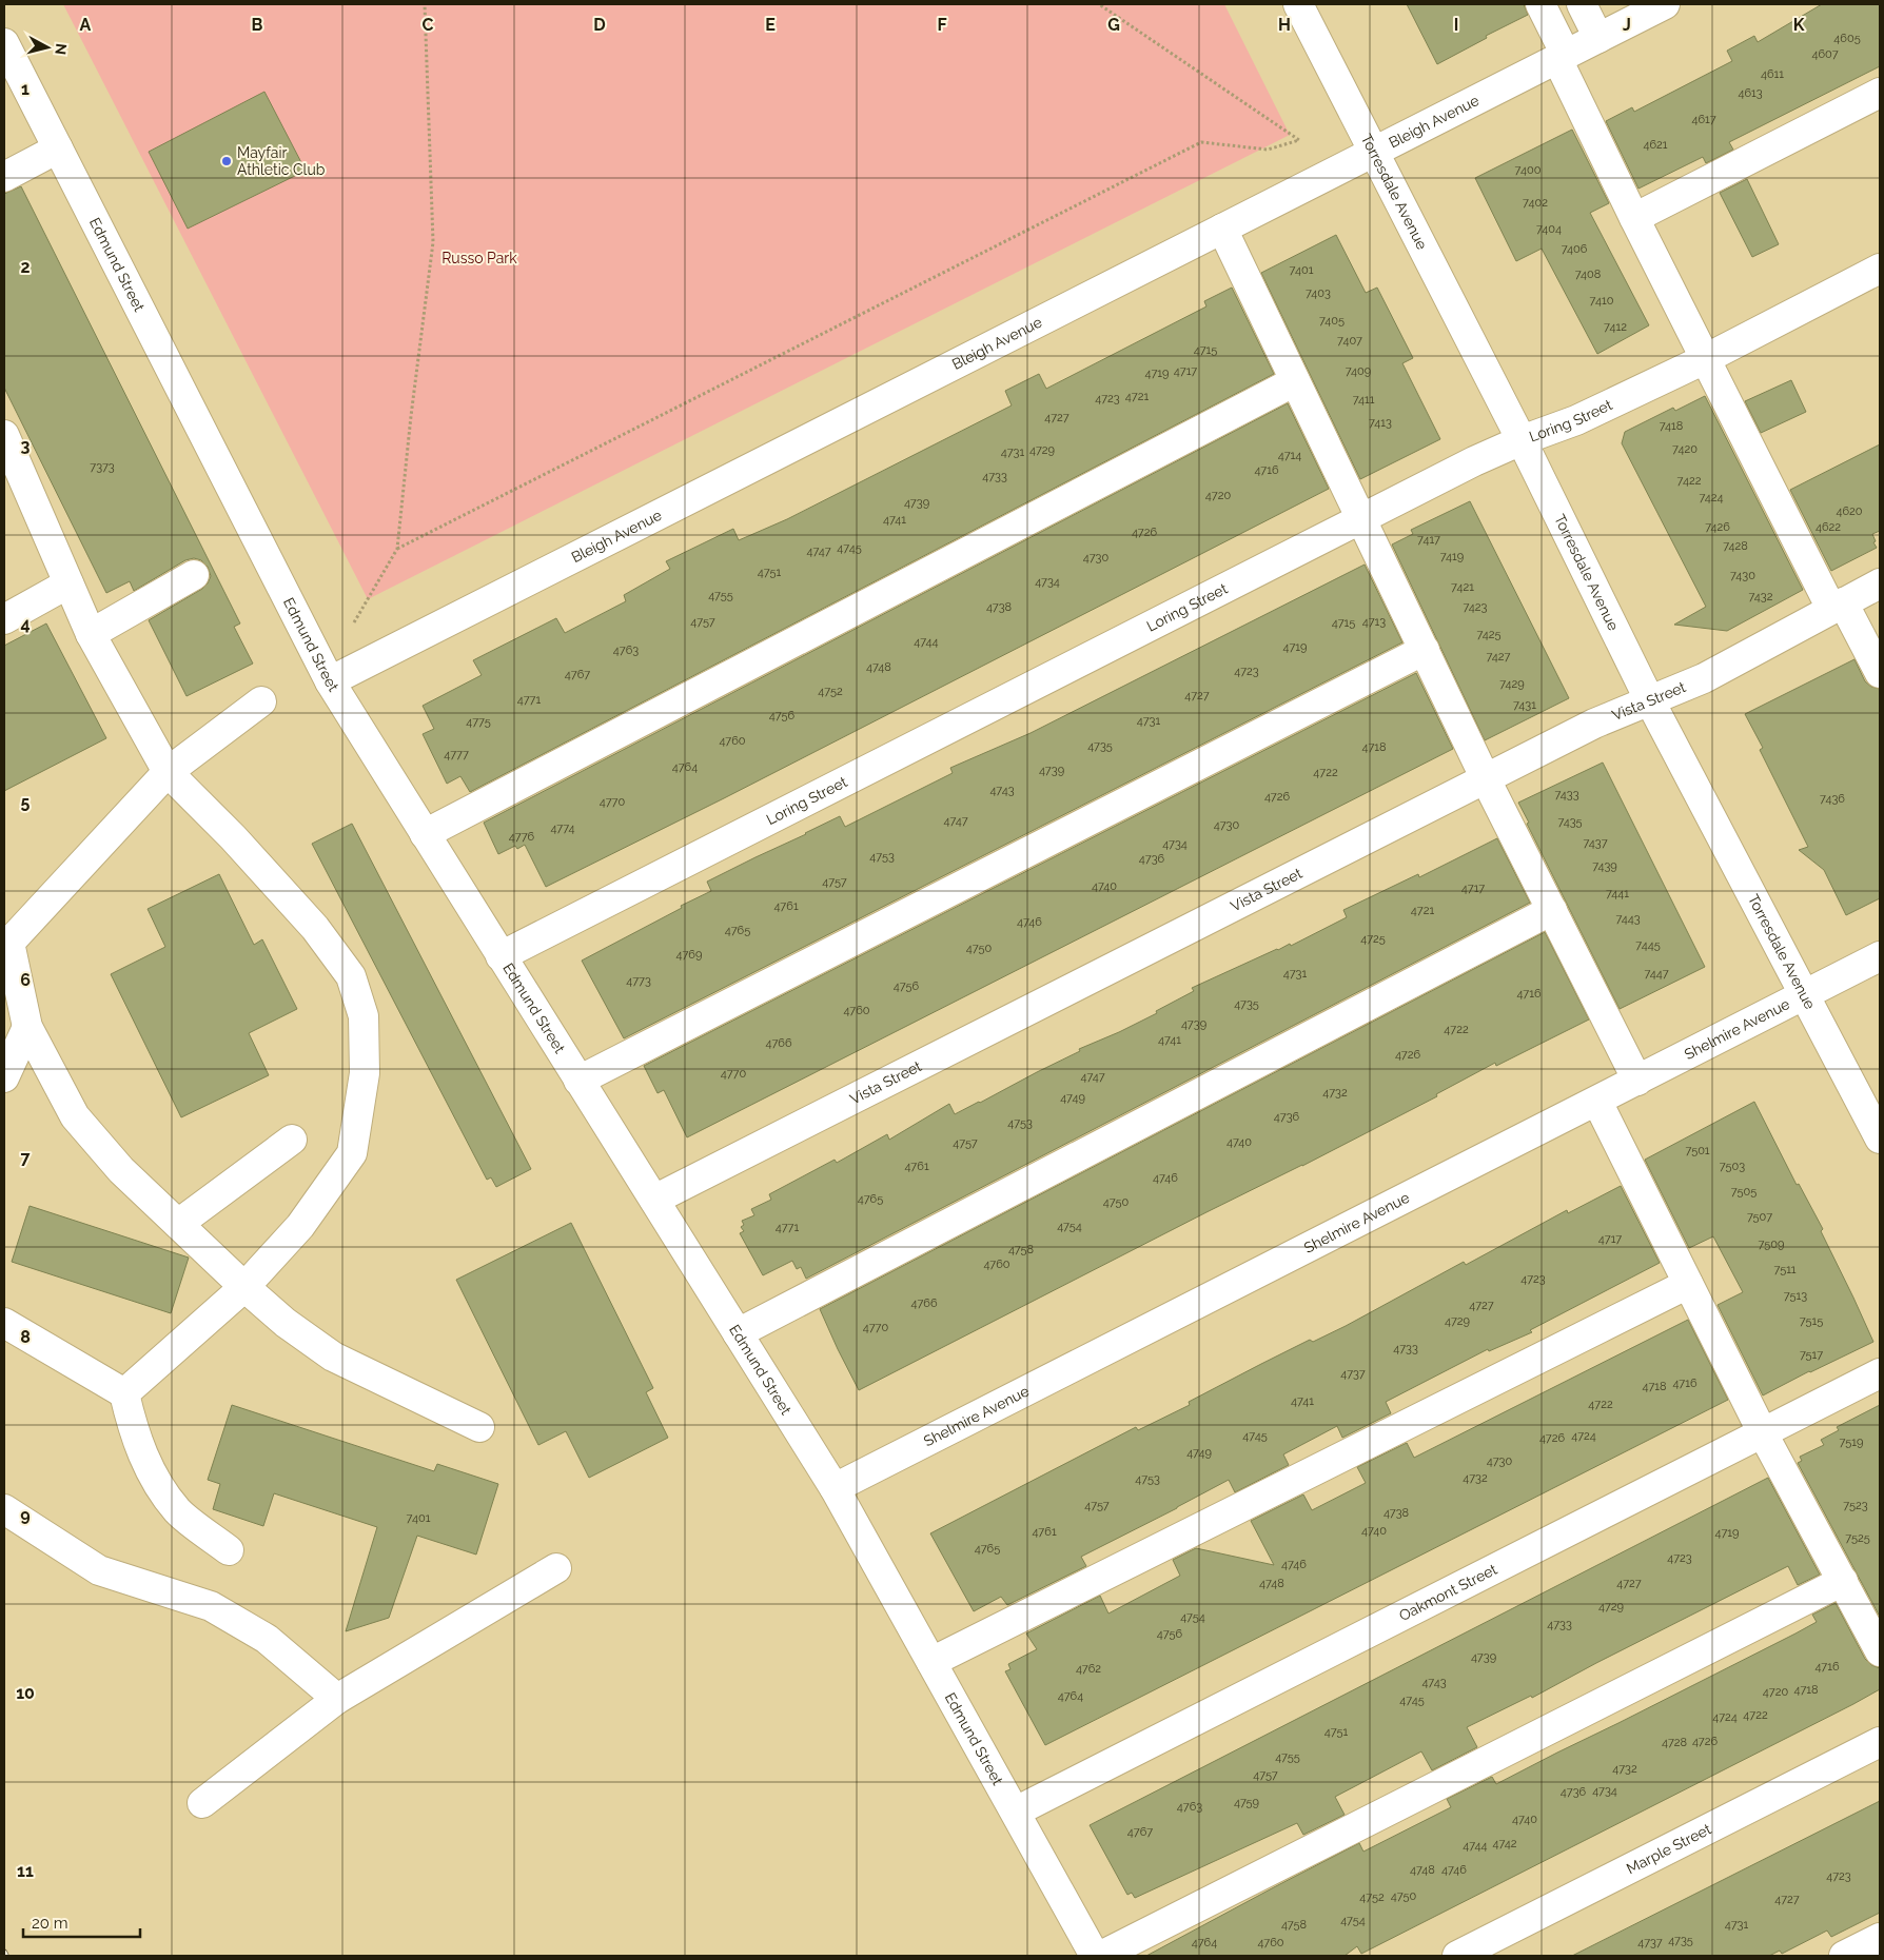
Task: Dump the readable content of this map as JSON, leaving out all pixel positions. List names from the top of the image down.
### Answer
{
  "streets": {
    "street": [
      "Bleigh Avenue",
      "Torresdale Avenue",
      "Edmund Street",
      "Loring Street",
      "Vista Street",
      "Shelmire Avenue",
      "Oakmont Street",
      "Marple Street"
    ]
  },
  "crossings": [
    ["Bleigh Avenue", "Torresdale Avenue"],
    ["Bleigh Avenue", "Edmund Street"],
    ["Torresdale Avenue", "Loring Street"],
    ["Torresdale Avenue", "Vista Street"],
    ["Torresdale Avenue", "Shelmire Avenue"],
    ["Edmund Street", "Loring Street"],
    ["Edmund Street", "Vista Street"],
    ["Edmund Street", "Shelmire Avenue"],
    ["Edmund Street", "Oakmont Street"]
  ],
  "parks": ["Russo Park"],
  "places": ["Mayfair Athletic Club"],
  "house_numbers": [
    "4605",
    "4607",
    "4611",
    "4613",
    "4617",
    "4621",
    "7400",
    "7402",
    "7404",
    "7406",
    "7401",
    "7408",
    "7403",
    "7410",
    "7405",
    "7412",
    "7407",
    "4715",
    "4717",
    "7409",
    "4719",
    "4721",
    "4723",
    "7411",
    "4727",
    "7413",
    "7418",
    "7420",
    "4729",
    "4731",
    "4714",
    "7373",
    "4716",
    "4733",
    "7422",
    "4720",
    "7424",
    "4739",
    "4620",
    "4741",
    "7426",
    "4622",
    "4726",
    "7417",
    "7428",
    "4745",
    "4747",
    "7419",
    "4730",
    "4751",
    "7430",
    "4734",
    "7421",
    "4755",
    "7432",
    "4738",
    "7423",
    "4757",
    "4713",
    "4715",
    "7425",
    "4744",
    "4719",
    "4763",
    "7427",
    "4748",
    "4723",
    "4767",
    "7429",
    "4752",
    "4727",
    "4771",
    "7431",
    "4756",
    "4731",
    "4775",
    "4760",
    "4735",
    "4718",
    "4777",
    "4764",
    "4739",
    "4722",
    "4743",
    "7433",
    "4726",
    "7436",
    "4770",
    "4747",
    "7435",
    "4730",
    "4774",
    "4776",
    "7437",
    "4734",
    "4753",
    "4736",
    "7439",
    "4757",
    "4740",
    "4717",
    "7441",
    "4761",
    "4721",
    "7443",
    "4746",
    "4765",
    "4725",
    "7445",
    "4750",
    "4769",
    "4731",
    "7447",
    "4773",
    "4756",
    "4716",
    "4735",
    "4760",
    "4739",
    "4722",
    "4741",
    "4766",
    "4726",
    "4770",
    "4747",
    "4732",
    "4749",
    "4736",
    "4753",
    "4740",
    "4757",
    "7501",
    "4761",
    "7503",
    "4746",
    "7505",
    "4765",
    "4750",
    "7507",
    "4754",
    "4771",
    "4717",
    "7509",
    "4758",
    "4760",
    "7511",
    "4723",
    "7513",
    "4766",
    "4727",
    "4729",
    "7515",
    "4770",
    "4733",
    "7517",
    "4737",
    "4716",
    "4718",
    "4741",
    "4722",
    "4745",
    "4724",
    "4726",
    "7519",
    "4749",
    "4730",
    "4732",
    "4753",
    "4757",
    "7523",
    "4738",
    "7401",
    "4740",
    "4761",
    "4719",
    "7525",
    "4765",
    "4723",
    "4746",
    "4748",
    "4727",
    "4729",
    "4754",
    "4733",
    "4756",
    "4739",
    "4716",
    "4762",
    "4743",
    "4718",
    "4720",
    "4764",
    "4745",
    "4722",
    "4724",
    "4751",
    "4726",
    "4728",
    "4755",
    "4732",
    "4757",
    "4734",
    "4736",
    "4759",
    "4763",
    "4740",
    "4767",
    "4742",
    "4744",
    "4748",
    "4746",
    "4723",
    "4750",
    "4752",
    "4727",
    "4754",
    "4758",
    "4731",
    "4735",
    "4764",
    "4760",
    "4737"
  ],
  "scale_bar": "20 m",
  "north": "right",
  "grid": {
    "columns": [
      "A",
      "B",
      "C",
      "D",
      "E",
      "F",
      "G",
      "H",
      "I",
      "J",
      "K"
    ],
    "rows": [
      "1",
      "2",
      "3",
      "4",
      "5",
      "6",
      "7",
      "8",
      "9",
      "10",
      "11"
    ]
  }
}
